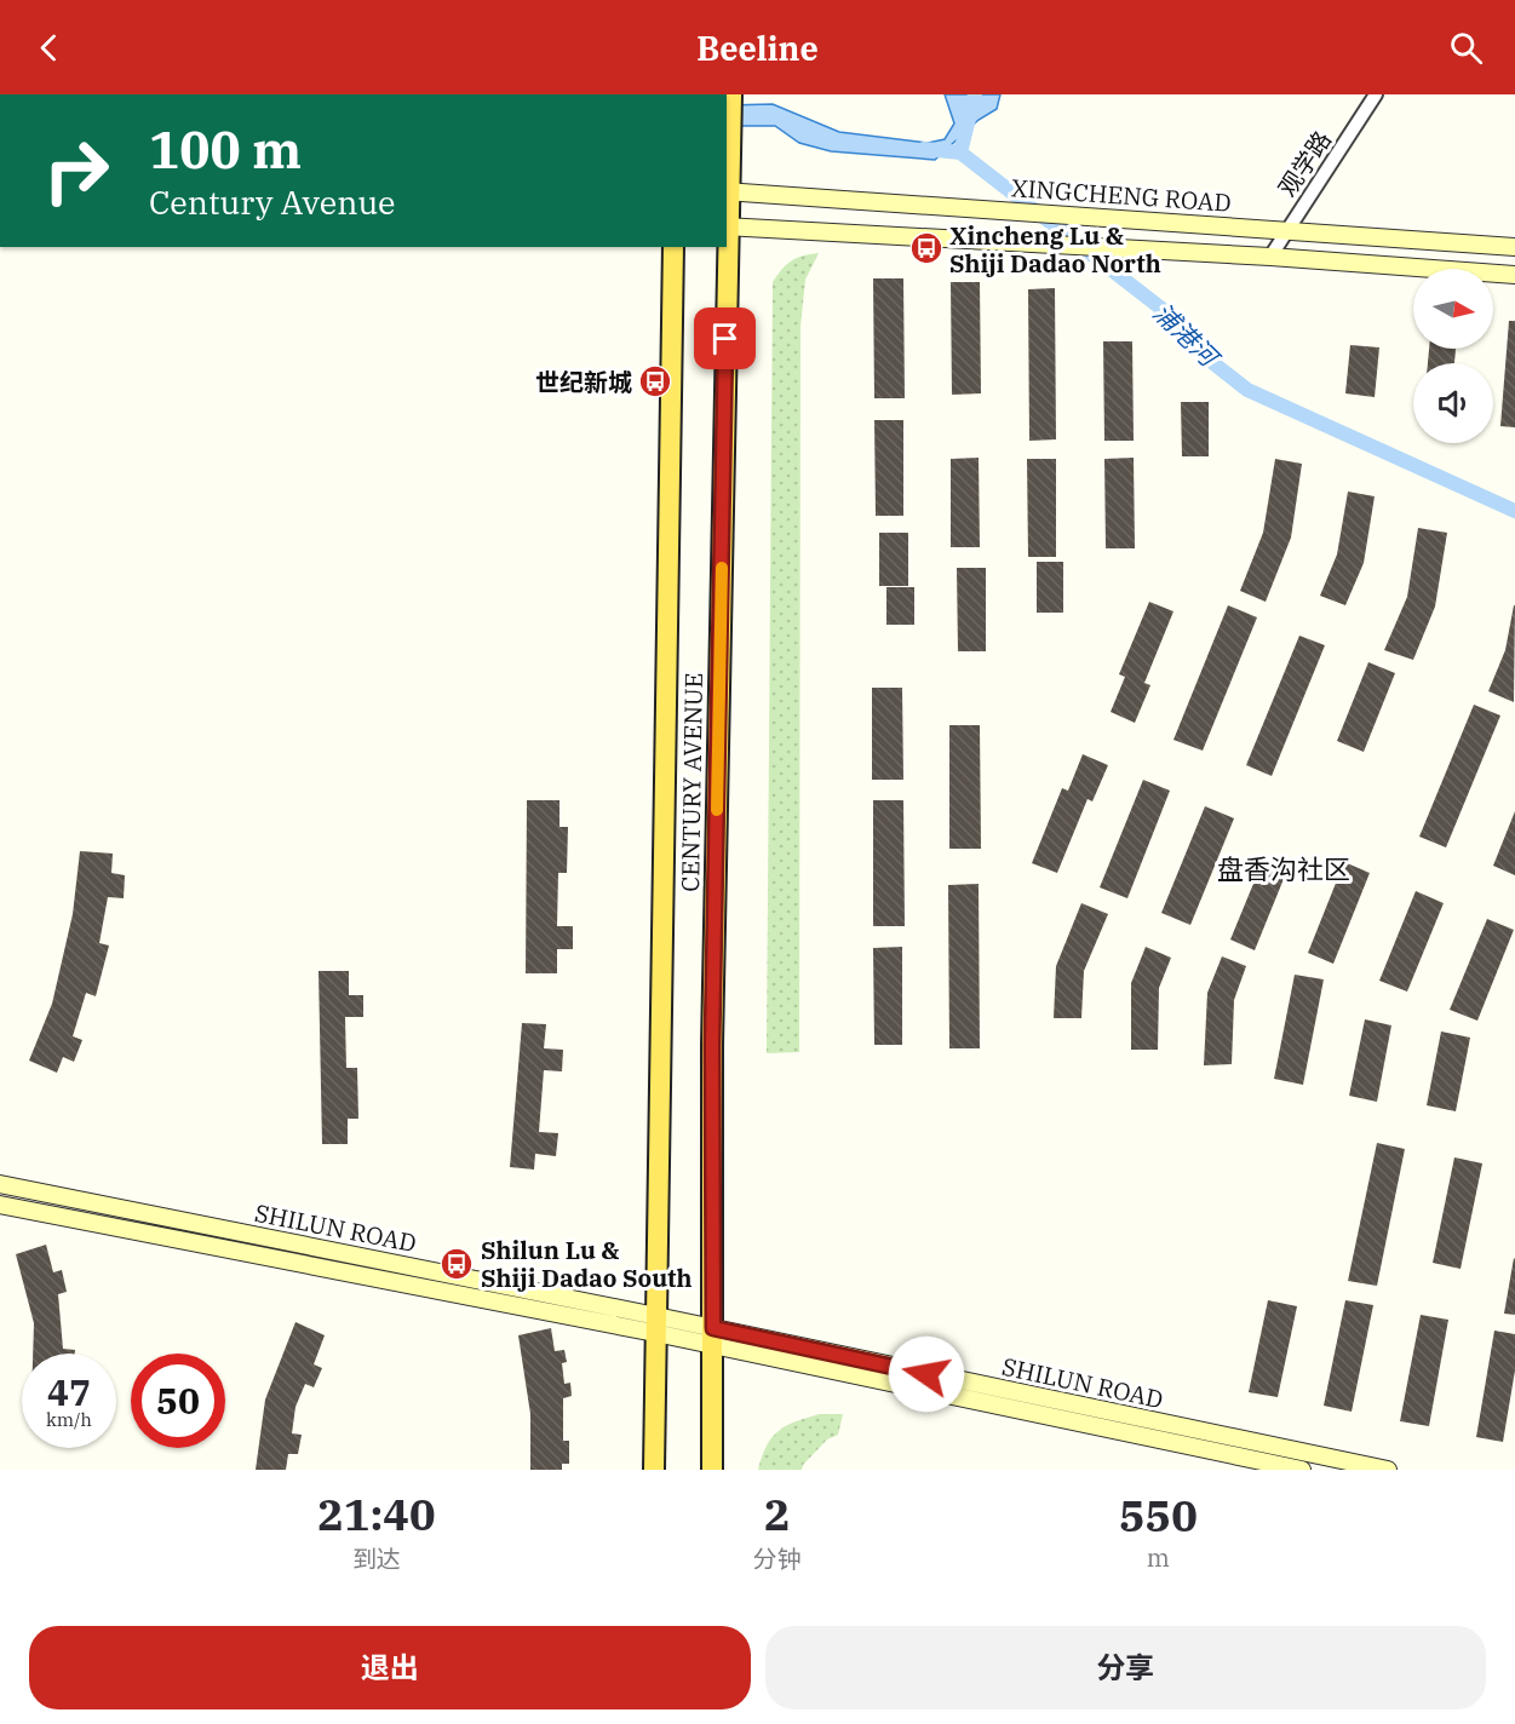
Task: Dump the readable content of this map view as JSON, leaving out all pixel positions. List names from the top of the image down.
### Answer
{
  "streets": {
    "main road": ["XINGCHENG ROAD", "CENTURY AVENUE", "SHILUN ROAD"],
    "street": ["观学路"]
  },
  "crossings": [
    ["观学路", "XINGCHENG ROAD"],
    ["XINGCHENG ROAD", "CENTURY AVENUE"],
    ["CENTURY AVENUE", "SHILUN ROAD"]
  ],
  "districts": ["盘香沟社区"],
  "water": ["浦港河"],
  "places": {
    "bus stop": ["Xincheng Lu & Shiji Dadao North", "世纪新城", "Shilun Lu & Shiji Dadao South"]
  },
  "north": "right",
  "page": {
    "header": "Beeline",
    "turn": ["100 m", "Century Avenue"],
    "speed": "47 km/h",
    "limit": "50",
    "eta": [
      "21:40",
      "到达",
      "2",
      "分钟",
      "550",
      "m"
    ],
    "buttons": ["退出", "分享"]
  }
}
